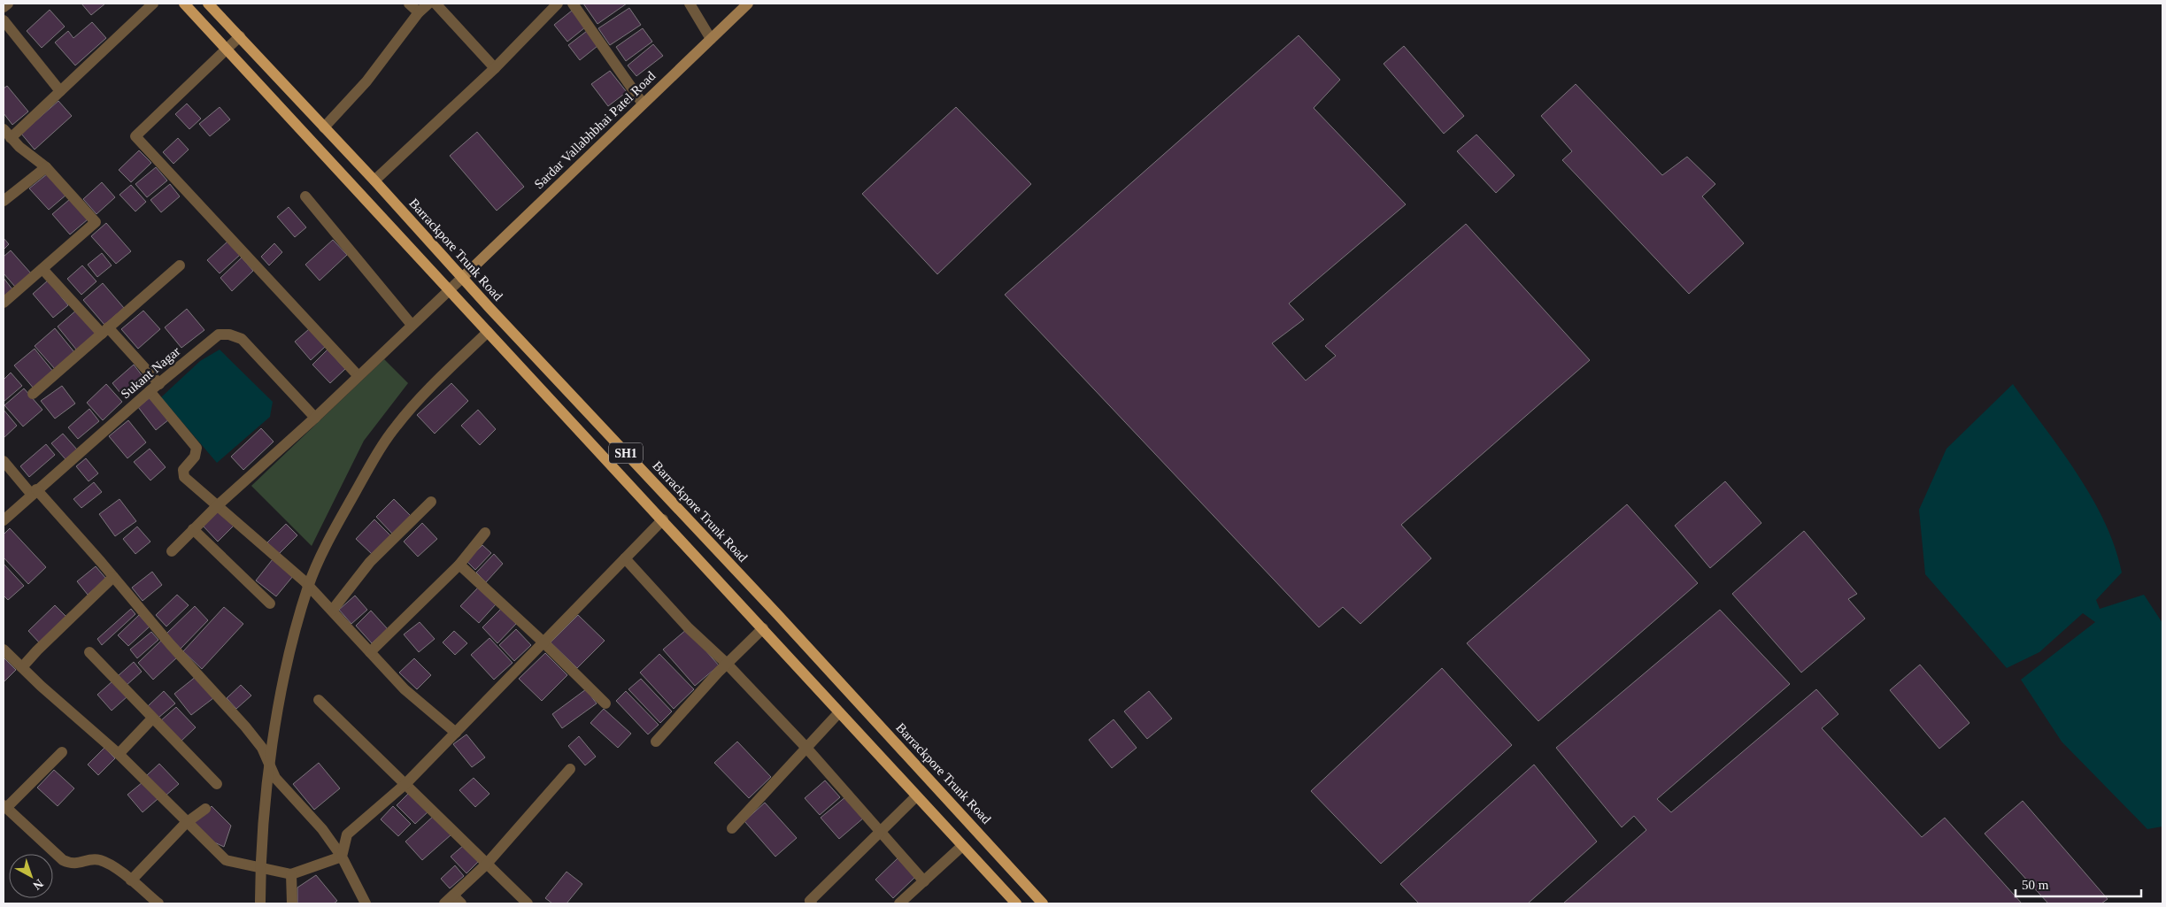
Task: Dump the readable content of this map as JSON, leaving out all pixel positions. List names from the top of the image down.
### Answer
{
  "streets": {
    "main road": ["Barrackpore Trunk Road", "SH1"],
    "street": ["Sardar Vallabhbhai Patel Road", "Sukant Nagar"]
  },
  "crossings": [
    ["Sardar Vallabhbhai Patel Road", "Barrackpore Trunk Road"]
  ],
  "scale_bar": "50 m",
  "north": "bottom right"
}
